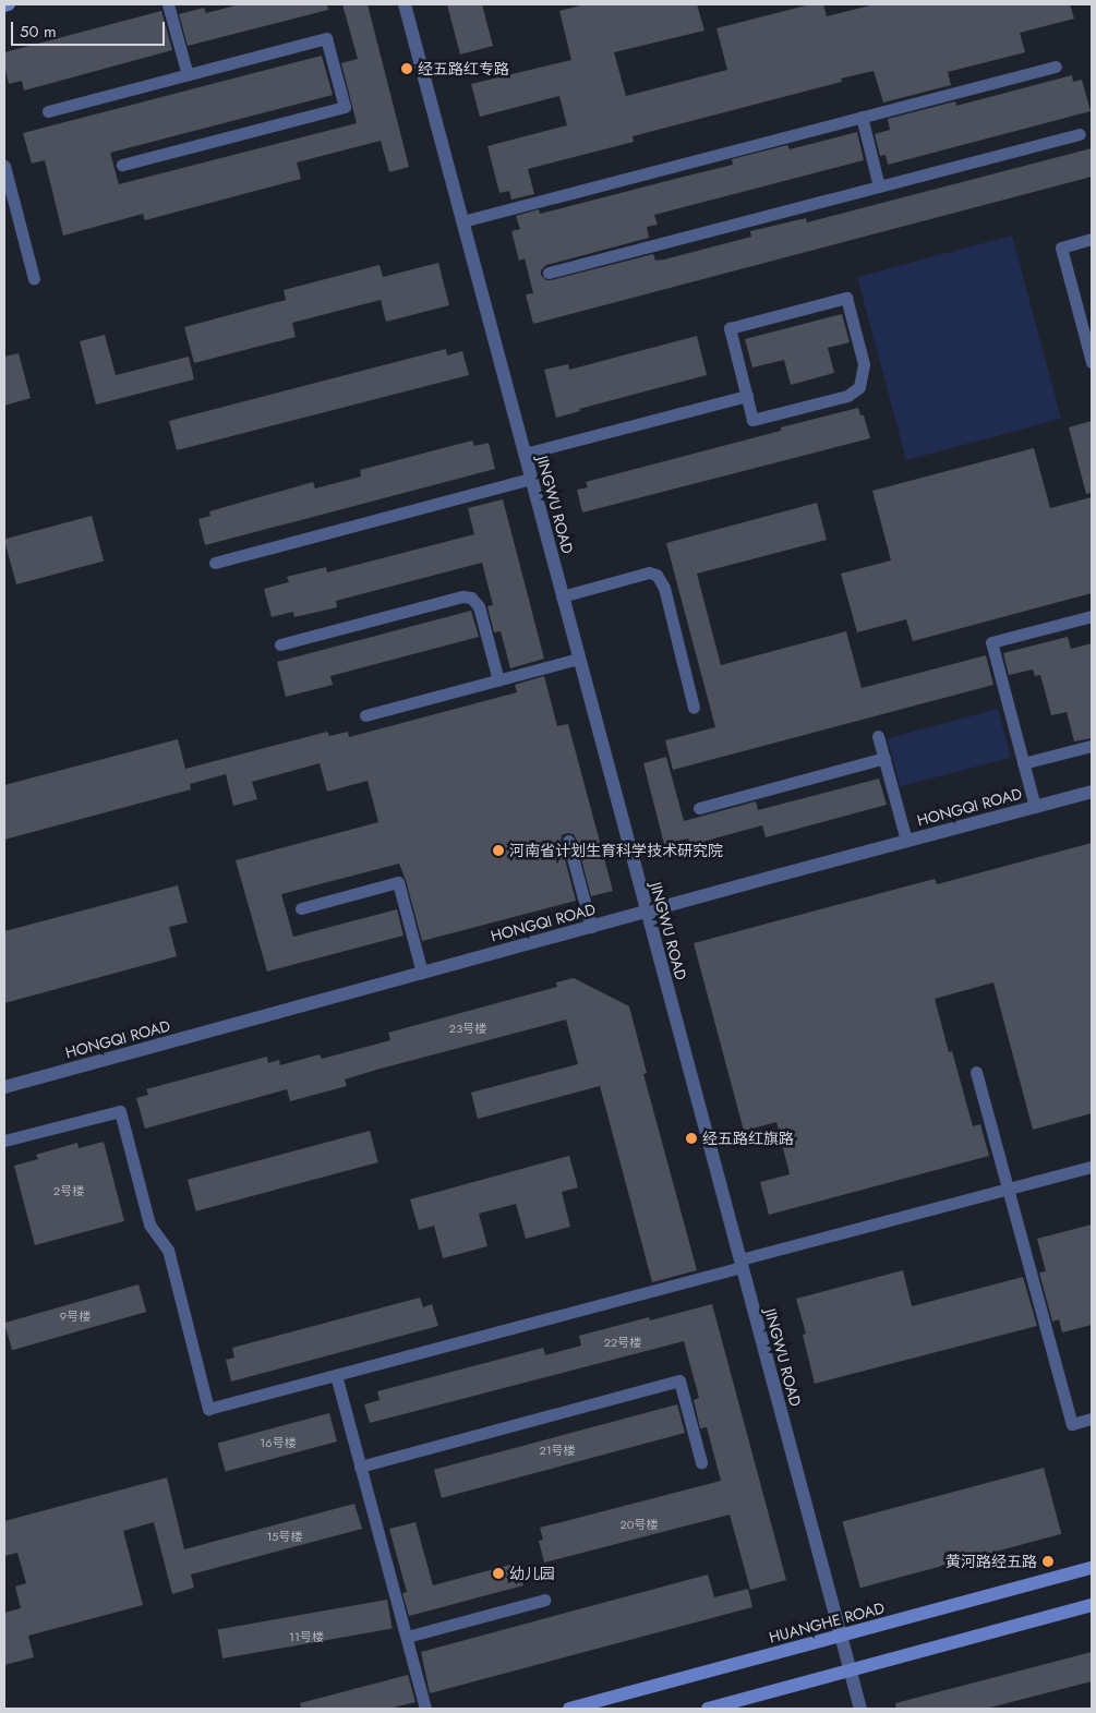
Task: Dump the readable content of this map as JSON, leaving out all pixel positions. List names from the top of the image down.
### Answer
{
  "streets": {
    "main road": ["HUANGHE ROAD"],
    "street": ["JINGWU ROAD", "HONGQI ROAD"]
  },
  "crossings": [
    ["JINGWU ROAD", "HONGQI ROAD"],
    ["JINGWU ROAD", "HUANGHE ROAD"]
  ],
  "places": [
    "经五路红专路",
    "河南省计划生育科学技术研究院",
    "经五路红旗路",
    "黄河路经五路",
    "幼儿园"
  ],
  "house_numbers": [
    "23号楼",
    "2号楼",
    "9号楼",
    "22号楼",
    "16号楼",
    "21号楼",
    "20号楼",
    "15号楼",
    "11号楼"
  ],
  "scale_bar": "50 m"
}
